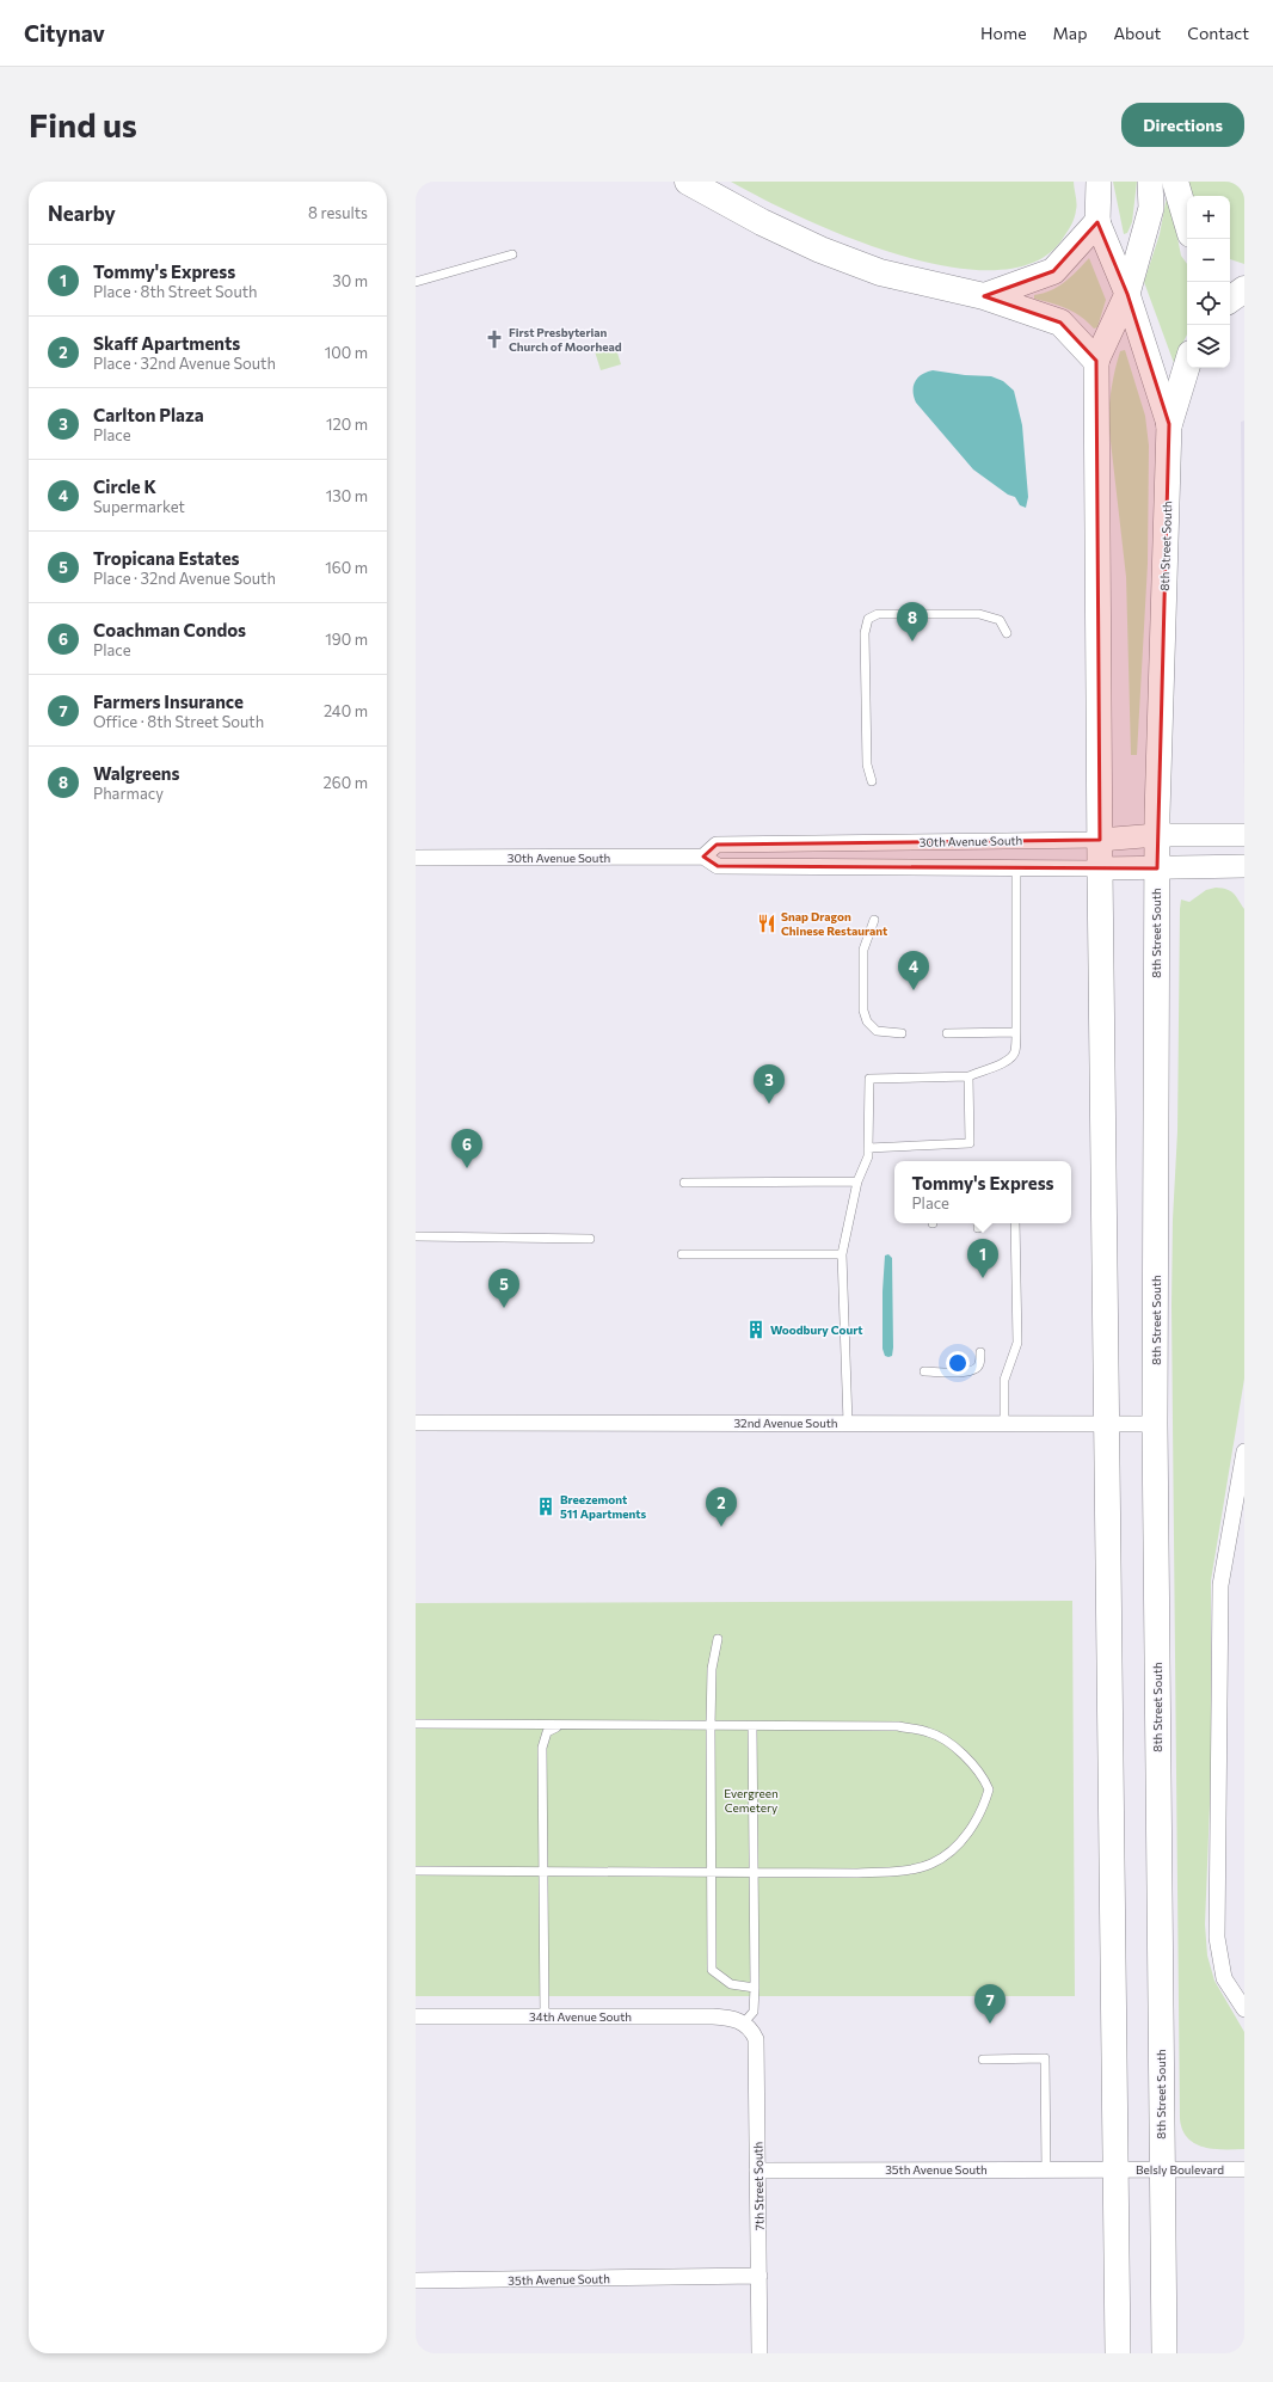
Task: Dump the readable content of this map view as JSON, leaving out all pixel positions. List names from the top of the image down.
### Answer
{
  "streets": {
    "main road": ["8th Street South"],
    "street": [
      "30th Avenue South",
      "32nd Avenue South",
      "34th Avenue South",
      "35th Avenue South",
      "Belsly Boulevard",
      "7th Street South"
    ]
  },
  "crossings": [
    ["8th Street South", "30th Avenue South"],
    ["8th Street South", "32nd Avenue South"],
    ["8th Street South", "Belsly Boulevard"],
    ["34th Avenue South", "7th Street South"],
    ["35th Avenue South", "Belsly Boulevard"],
    ["35th Avenue South", "7th Street South"]
  ],
  "parks": ["Evergreen Cemetery"],
  "places": {
    "church": ["First Presbyterian Church of Moorhead"],
    "restaurant": ["Snap Dragon Chinese Restaurant"],
    "building": ["Woodbury Court", "Breezemont 511 Apartments"]
  },
  "page": {
    "header": "Citynav",
    "nav": [
      "Home",
      "Map",
      "About",
      "Contact"
    ],
    "buttons": "Directions",
    "title": "Find us",
    "heading": ["Nearby", "8 results"],
    "map_buttons": ["+", "−"],
    "list": [
      {
        "mark": "1",
        "name": "Tommy's Express",
        "note": "Place · 8th Street South",
        "value": "30 m"
      },
      {
        "mark": "2",
        "name": "Skaff Apartments",
        "note": "Place · 32nd Avenue South",
        "value": "100 m"
      },
      {
        "mark": "3",
        "name": "Carlton Plaza",
        "note": "Place",
        "value": "120 m"
      },
      {
        "mark": "4",
        "name": "Circle K",
        "note": "Supermarket",
        "value": "130 m"
      },
      {
        "mark": "5",
        "name": "Tropicana Estates",
        "note": "Place · 32nd Avenue South",
        "value": "160 m"
      },
      {
        "mark": "6",
        "name": "Coachman Condos",
        "note": "Place",
        "value": "190 m"
      },
      {
        "mark": "7",
        "name": "Farmers Insurance",
        "note": "Office · 8th Street South",
        "value": "240 m"
      },
      {
        "mark": "8",
        "name": "Walgreens",
        "note": "Pharmacy",
        "value": "260 m"
      }
    ],
    "pins": [
      "8",
      "4",
      "3",
      "6",
      "1",
      "5",
      "2",
      "7"
    ],
    "popup": ["Tommy's Express", "Place"]
  }
}
